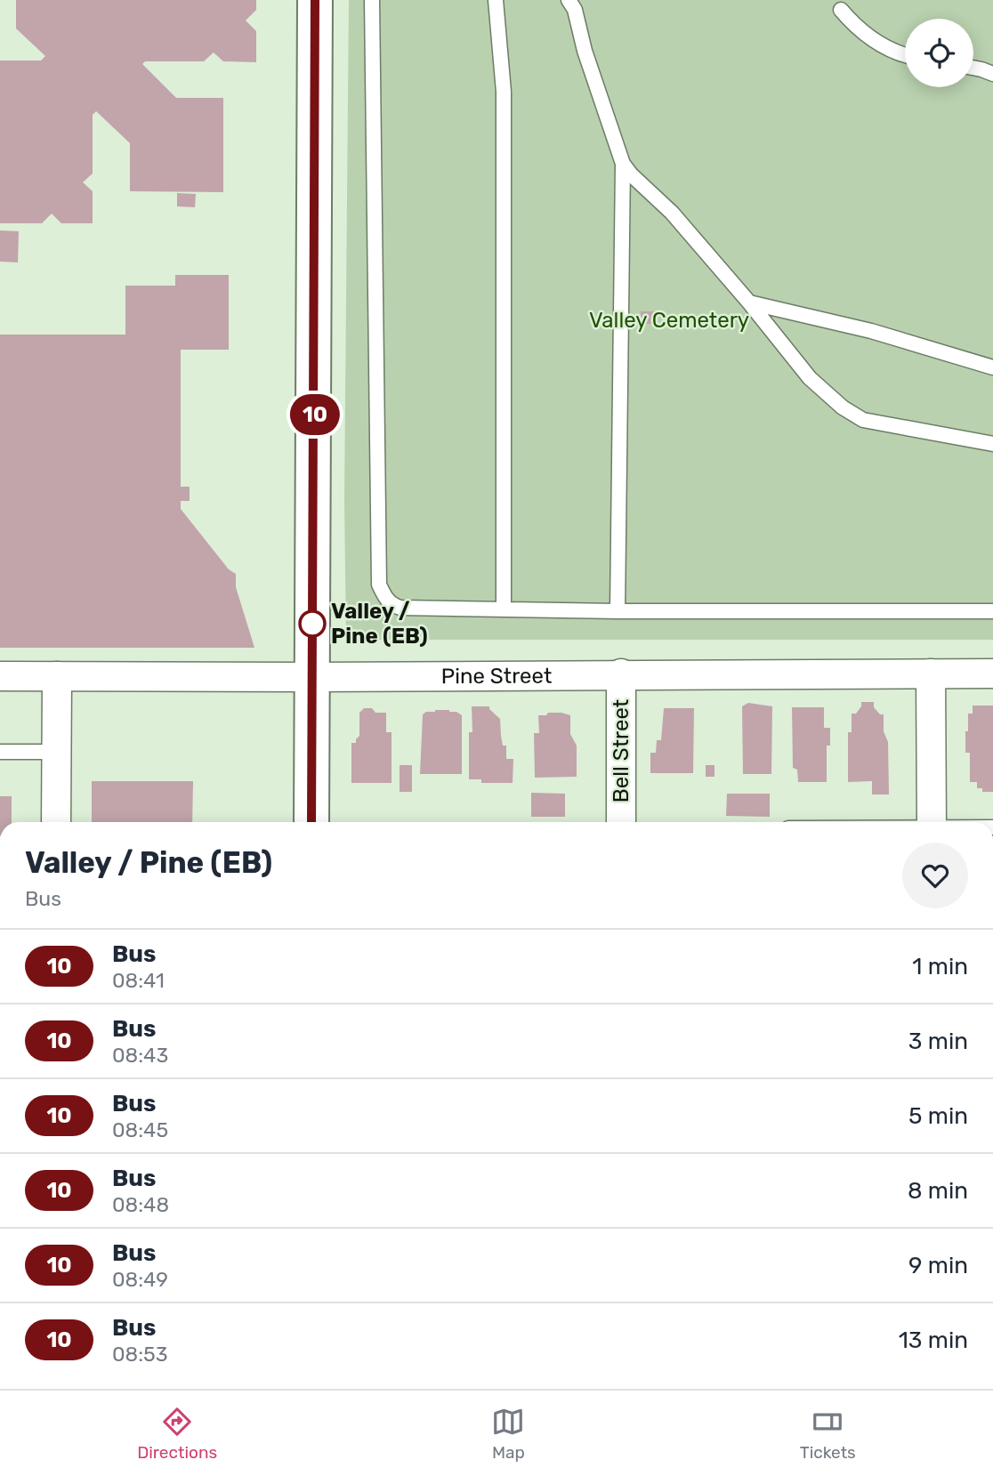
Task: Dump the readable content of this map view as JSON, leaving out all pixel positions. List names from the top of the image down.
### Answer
{
  "streets": {
    "street": ["Pine Street", "Bell Street"]
  },
  "crossings": [
    ["Pine Street", "Bell Street"]
  ],
  "parks": ["Valley Cemetery"],
  "places": ["Valley / Pine (EB)"],
  "lines": ["bus line 10"],
  "page": {
    "on_map": "10",
    "heading": ["Valley / Pine (EB)", "Bus"],
    "list": [
      {
        "mark": "10",
        "name": "Bus",
        "note": "08:41",
        "value": "1 min"
      },
      {
        "mark": "10",
        "name": "Bus",
        "note": "08:43",
        "value": "3 min"
      },
      {
        "mark": "10",
        "name": "Bus",
        "note": "08:45",
        "value": "5 min"
      },
      {
        "mark": "10",
        "name": "Bus",
        "note": "08:48",
        "value": "8 min"
      },
      {
        "mark": "10",
        "name": "Bus",
        "note": "08:49",
        "value": "9 min"
      },
      {
        "mark": "10",
        "name": "Bus",
        "note": "08:53",
        "value": "13 min"
      }
    ],
    "tabs": ["Directions", "Map", "Tickets"]
  }
}
